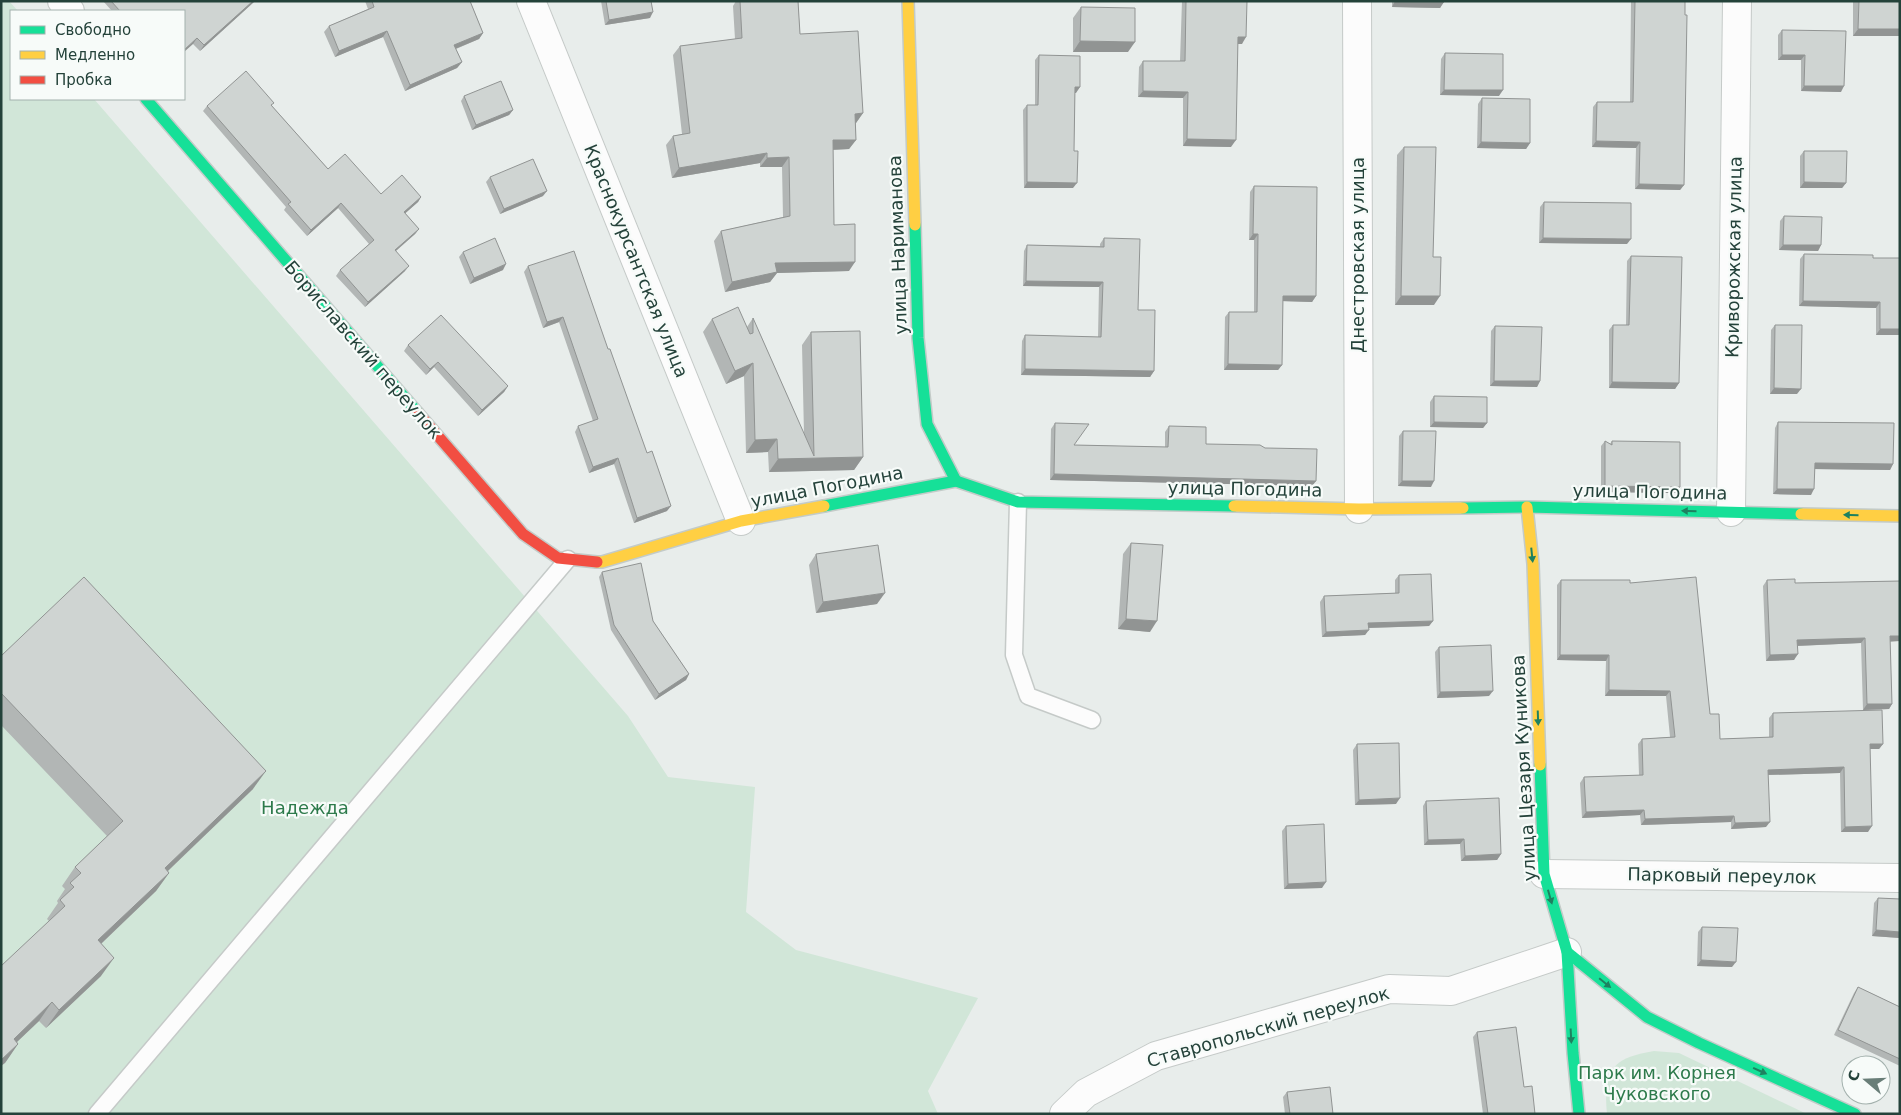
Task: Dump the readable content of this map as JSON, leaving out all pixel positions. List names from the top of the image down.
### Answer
{
  "streets": {
    "street": [
      "улица Нариманова",
      "Днестровская улица",
      "Криворожская улица",
      "Краснокурсантская улица",
      "Бориславский переулок",
      "улица Погодина",
      "улица Цезаря Куникова",
      "Парковый переулок",
      "Ставропольский переулок"
    ]
  },
  "crossings": [
    ["улица Нариманова", "улица Погодина"],
    ["Днестровская улица", "улица Погодина"],
    ["Криворожская улица", "улица Погодина"],
    ["Краснокурсантская улица", "улица Погодина"],
    ["Бориславский переулок", "улица Погодина"],
    ["улица Погодина", "улица Цезаря Куникова"],
    ["улица Цезаря Куникова", "Парковый переулок"],
    ["улица Цезаря Куникова", "Ставропольский переулок"]
  ],
  "one_way": ["улица Цезаря Куникова"],
  "parks": ["Надежда", "Парк им. Корнея Чуковского"],
  "legend": ["Свободно", "Медленно", "Пробка"],
  "north": "left"
}
